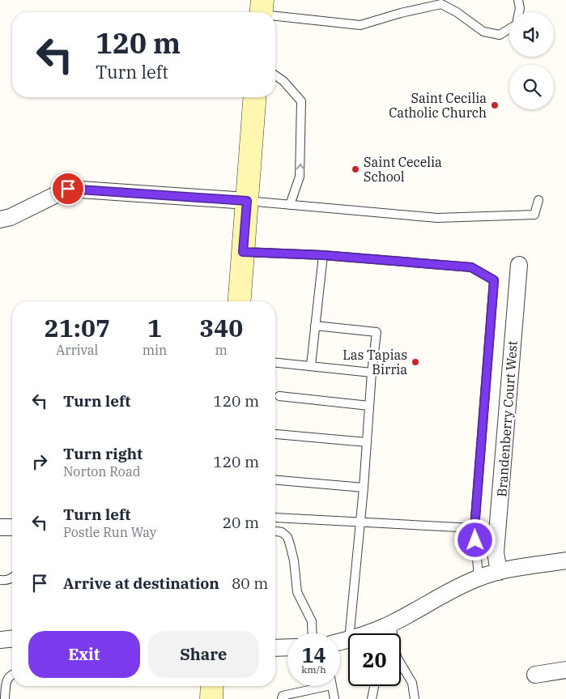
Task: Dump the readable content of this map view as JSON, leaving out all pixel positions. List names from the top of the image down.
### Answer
{
  "streets": {
    "street": ["Brandenberry Court West"]
  },
  "places": ["Saint Cecilia Catholic Church", "Saint Cecelia School", "Las Tapias Birria"],
  "page": {
    "turn": ["120 m", "Turn left"],
    "eta": [
      "21:07",
      "Arrival",
      "1",
      "min",
      "340",
      "m"
    ],
    "list": [
      {
        "name": "Turn left",
        "value": "120 m"
      },
      {
        "name": "Turn right",
        "note": "Norton Road",
        "value": "120 m"
      },
      {
        "name": "Turn left",
        "note": "Postle Run Way",
        "value": "20 m"
      },
      {
        "name": "Arrive at destination",
        "value": "80 m"
      }
    ],
    "buttons": ["Exit", "Share"],
    "speed": "14 km/h",
    "limit": "20"
  }
}
